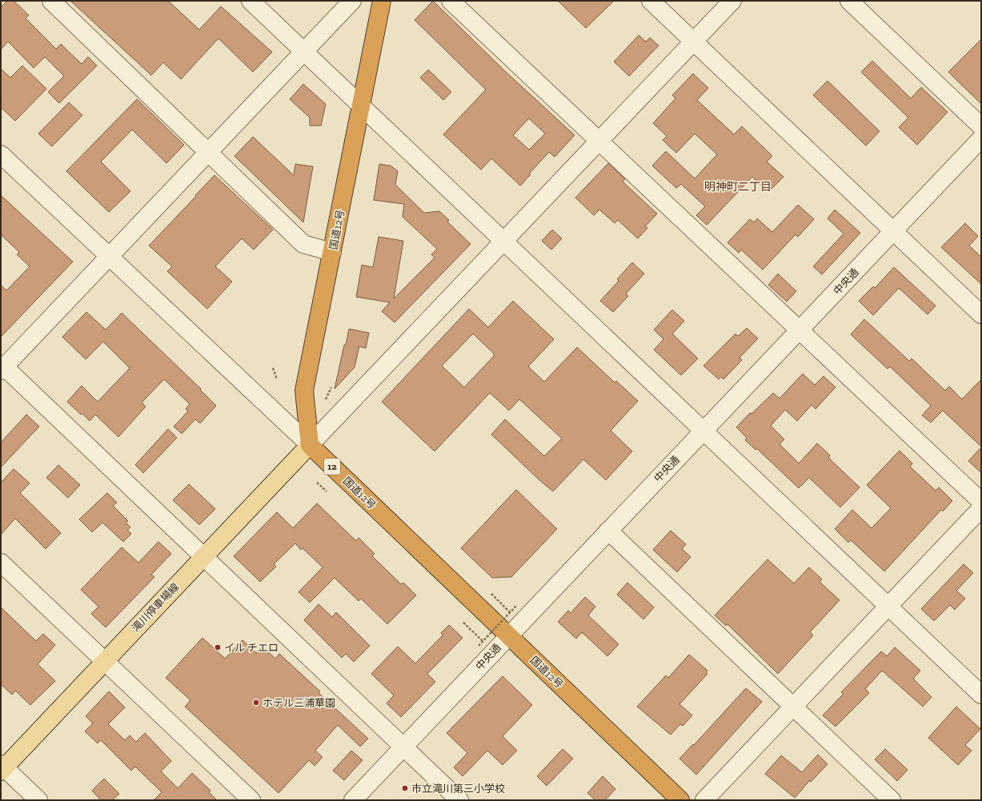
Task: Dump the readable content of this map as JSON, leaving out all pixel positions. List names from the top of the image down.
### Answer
{
  "streets": {
    "highway": ["国道12号", "12"],
    "main road": ["滝川停車場線"],
    "street": ["中央通"]
  },
  "crossings": [
    ["国道12号", "中央通"],
    ["国道12号", "滝川停車場線"]
  ],
  "districts": ["明神町二丁目"],
  "places": ["イル チエロ", "ホテル三浦華園", "市立滝川第三小学校"]
}
